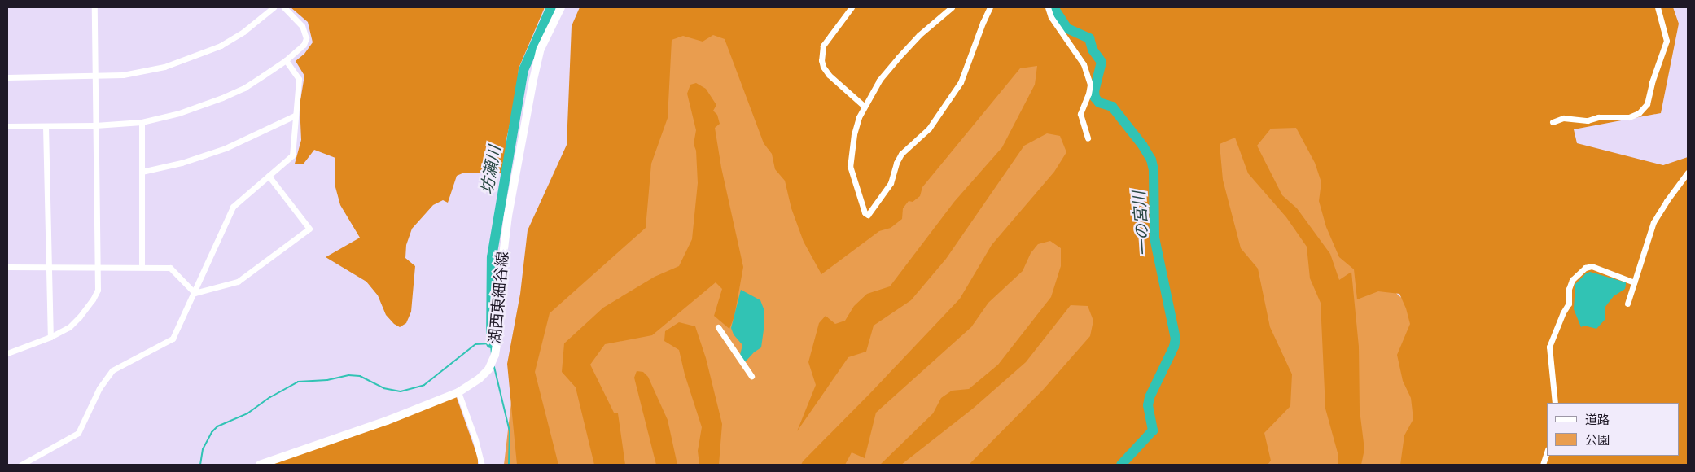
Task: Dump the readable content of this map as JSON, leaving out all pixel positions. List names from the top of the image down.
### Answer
{
  "streets": {
    "main road": ["湖西東細谷線"]
  },
  "water": ["坊瀬川", "一の宮川"],
  "legend": ["道路", "公園"]
}
